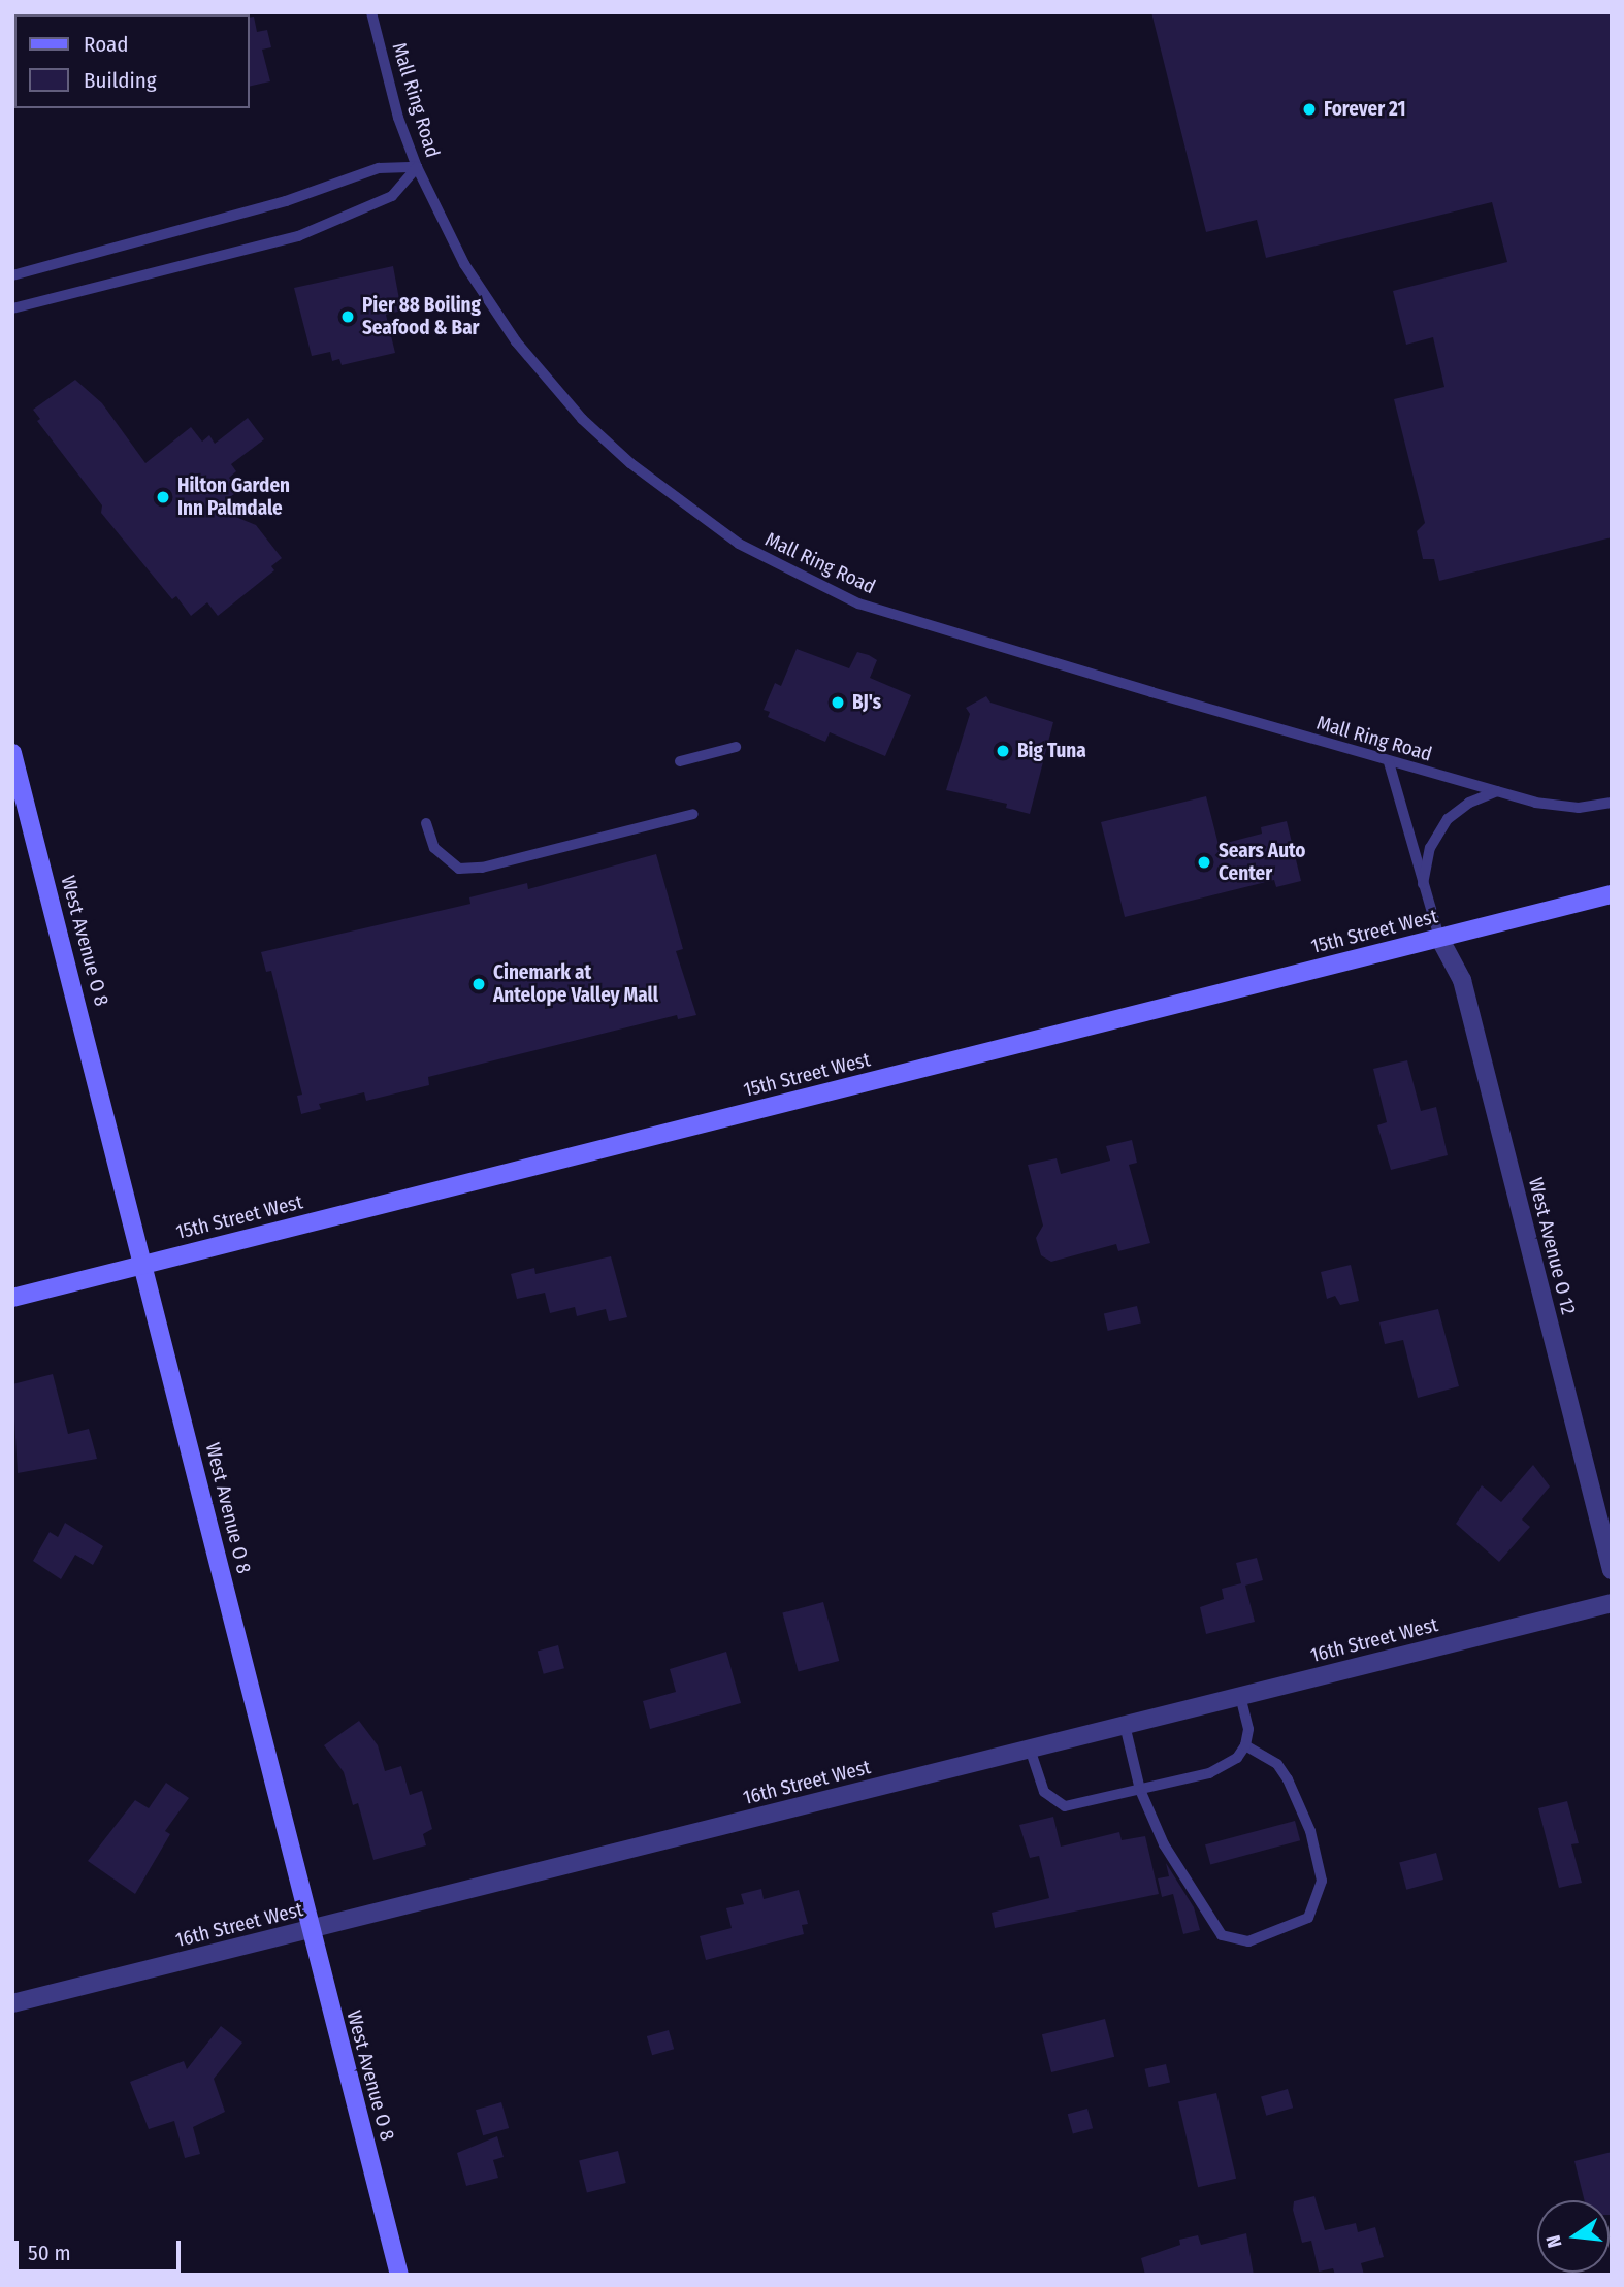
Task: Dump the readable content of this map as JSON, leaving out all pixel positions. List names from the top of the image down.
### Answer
{
  "streets": {
    "street": [
      "15th Street West",
      "West Avenue O 8",
      "West Avenue O 12",
      "16th Street West"
    ],
    "lane": ["Mall Ring Road"]
  },
  "crossings": [
    ["15th Street West", "West Avenue O 8"],
    ["15th Street West", "West Avenue O 12"],
    ["West Avenue O 8", "16th Street West"]
  ],
  "places": [
    "Forever 21",
    "Pier 88 Boiling Seafood & Bar",
    "Hilton Garden Inn Palmdale",
    "BJ's",
    "Big Tuna",
    "Sears Auto Center",
    "Cinemark at Antelope Valley Mall"
  ],
  "legend": ["Road", "Building"],
  "scale_bar": "50 m",
  "north": "left"
}
